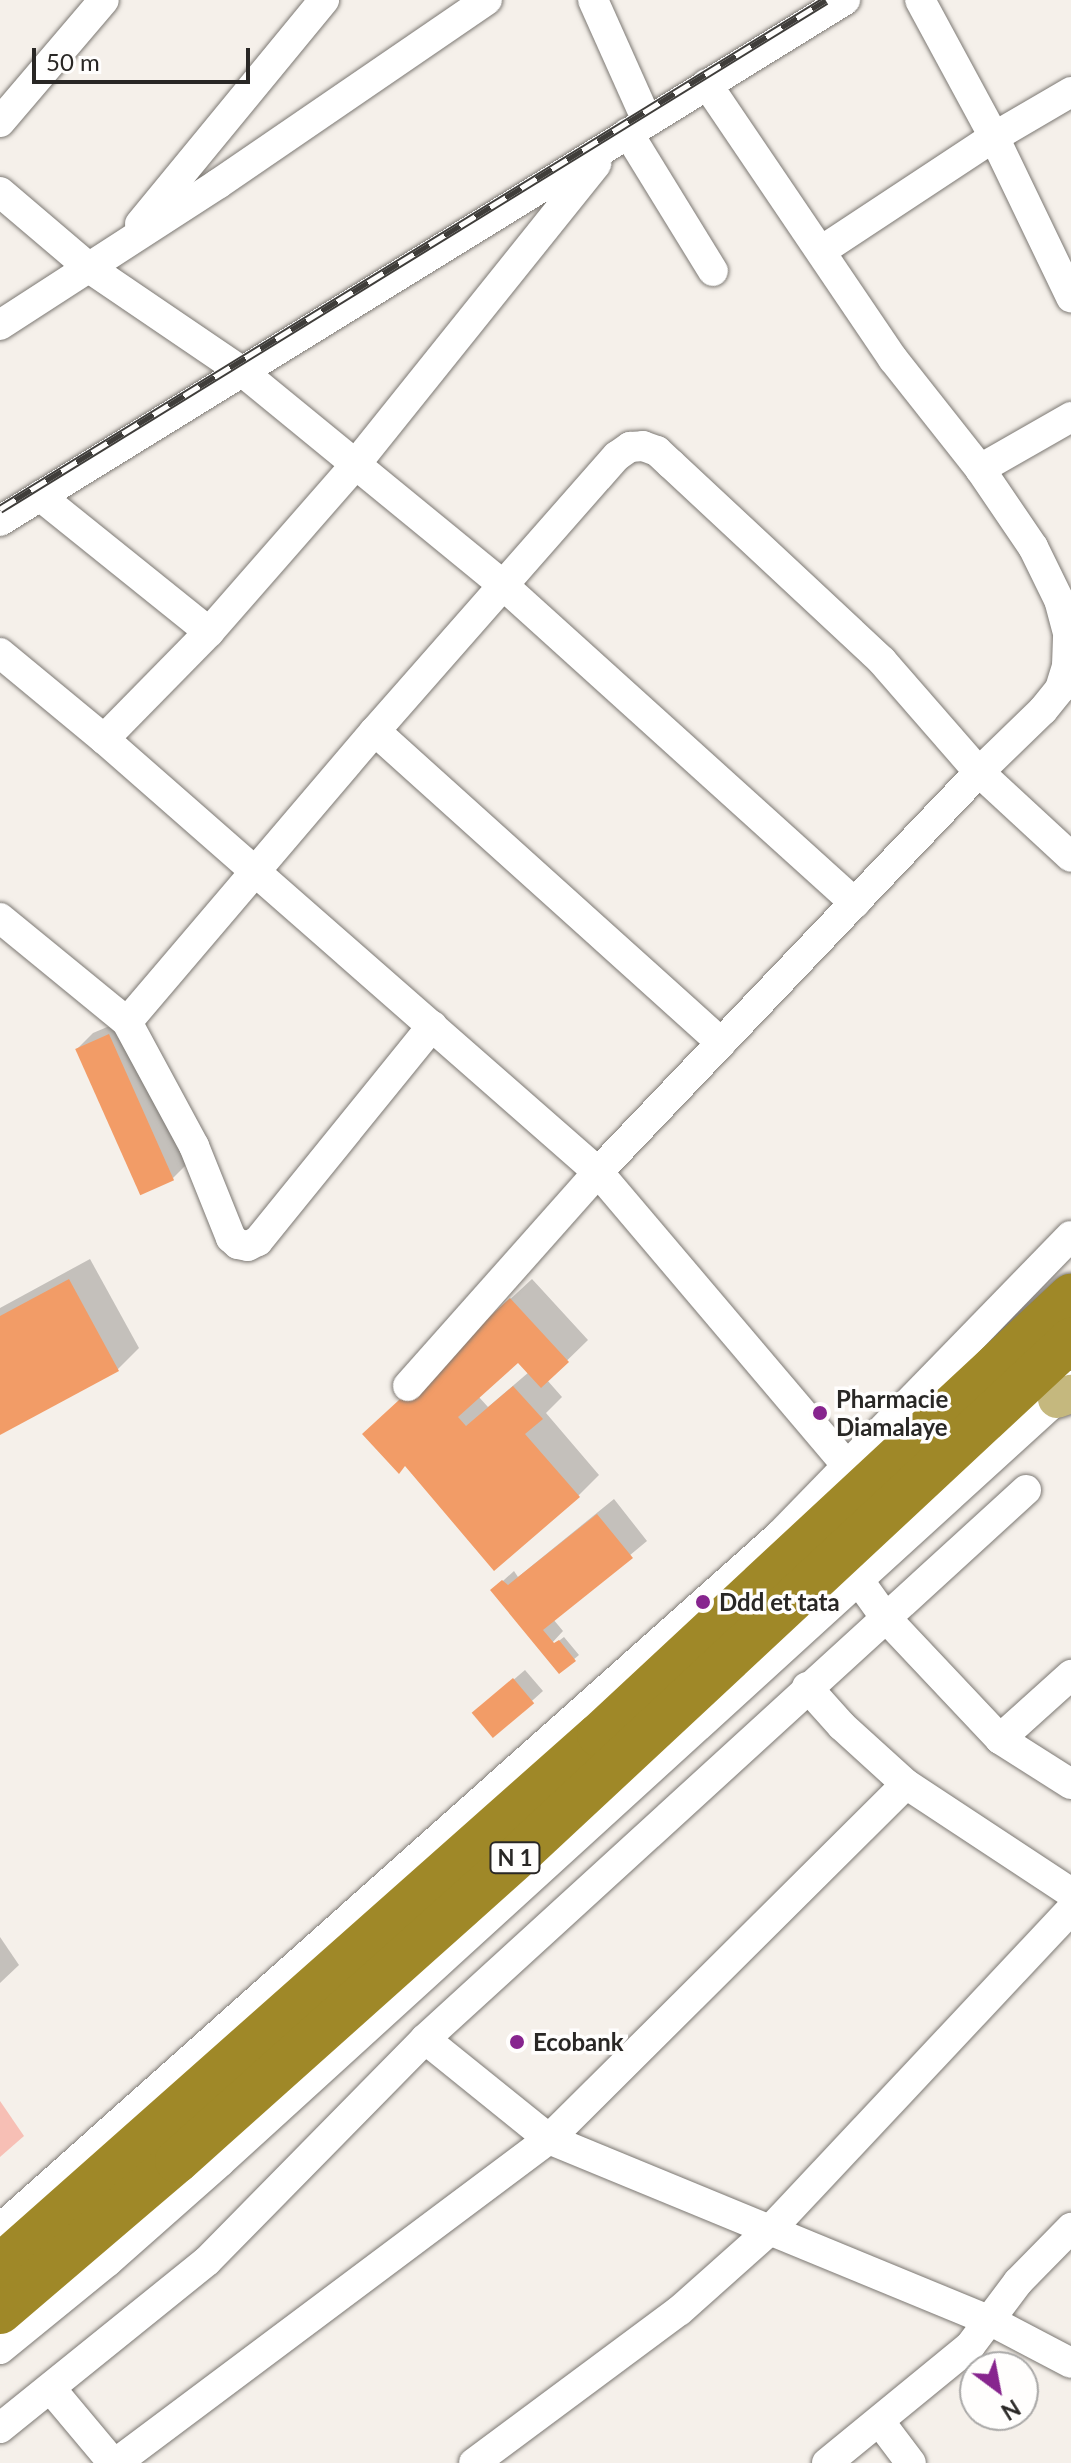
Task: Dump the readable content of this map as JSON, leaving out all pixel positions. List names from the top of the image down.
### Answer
{
  "streets": {
    "highway": ["N 1"]
  },
  "places": ["Pharmacie Diamalaye", "Ddd et tata", "Ecobank"],
  "scale_bar": "50 m",
  "north": "bottom right"
}
